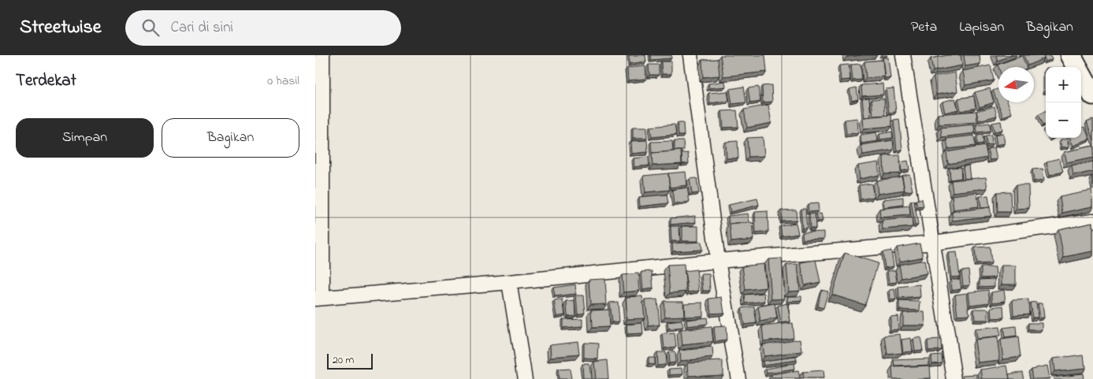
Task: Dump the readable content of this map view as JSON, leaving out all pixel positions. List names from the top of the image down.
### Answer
{
  "scale_bar": "20 m",
  "north": "left",
  "page": {
    "header": "Streetwise",
    "search": "Cari di sini",
    "nav": ["Peta", "Lapisan", "Bagikan"],
    "heading": ["Terdekat", "0 hasil"],
    "map_buttons": ["+", "−"],
    "buttons": ["Simpan", "Bagikan"],
    "scale": "20 m"
  }
}
